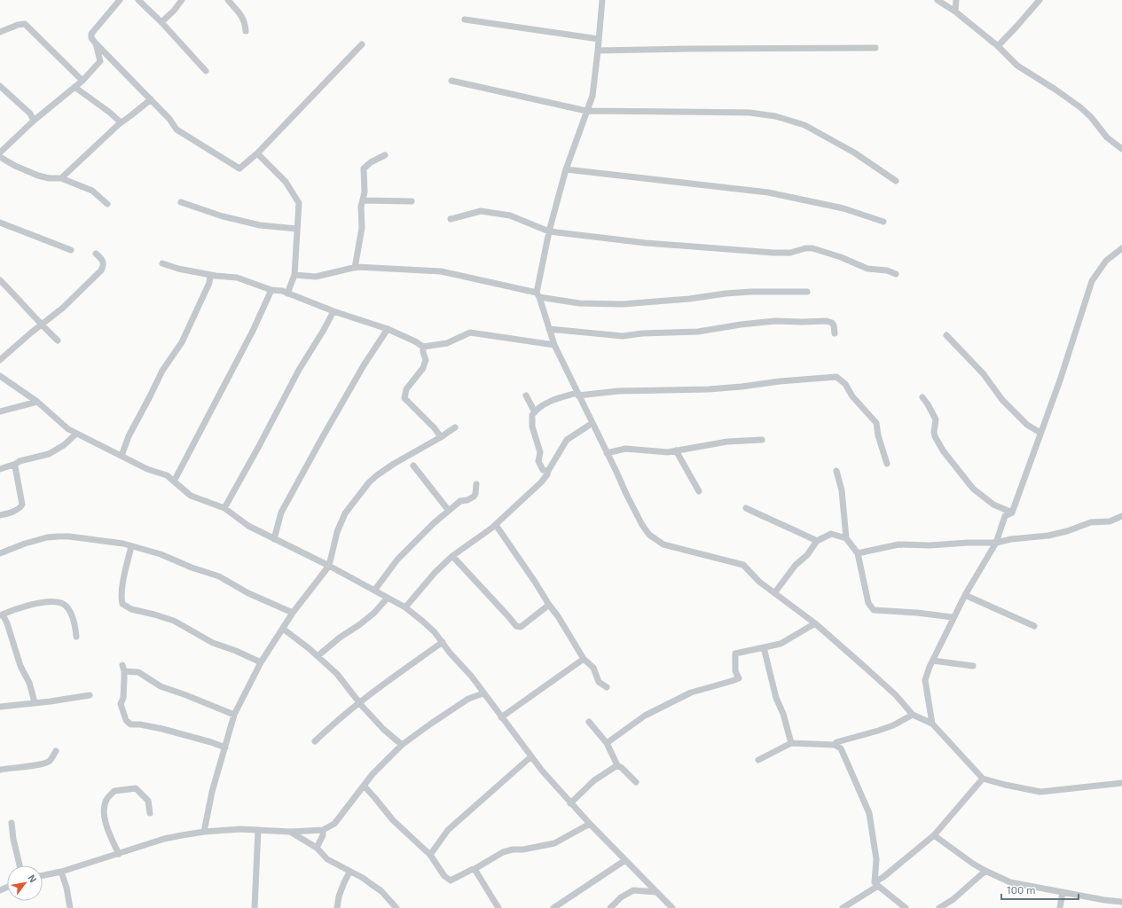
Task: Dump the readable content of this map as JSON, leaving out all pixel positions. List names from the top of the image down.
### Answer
{
  "scale_bar": "100 m",
  "north": "top right"
}
